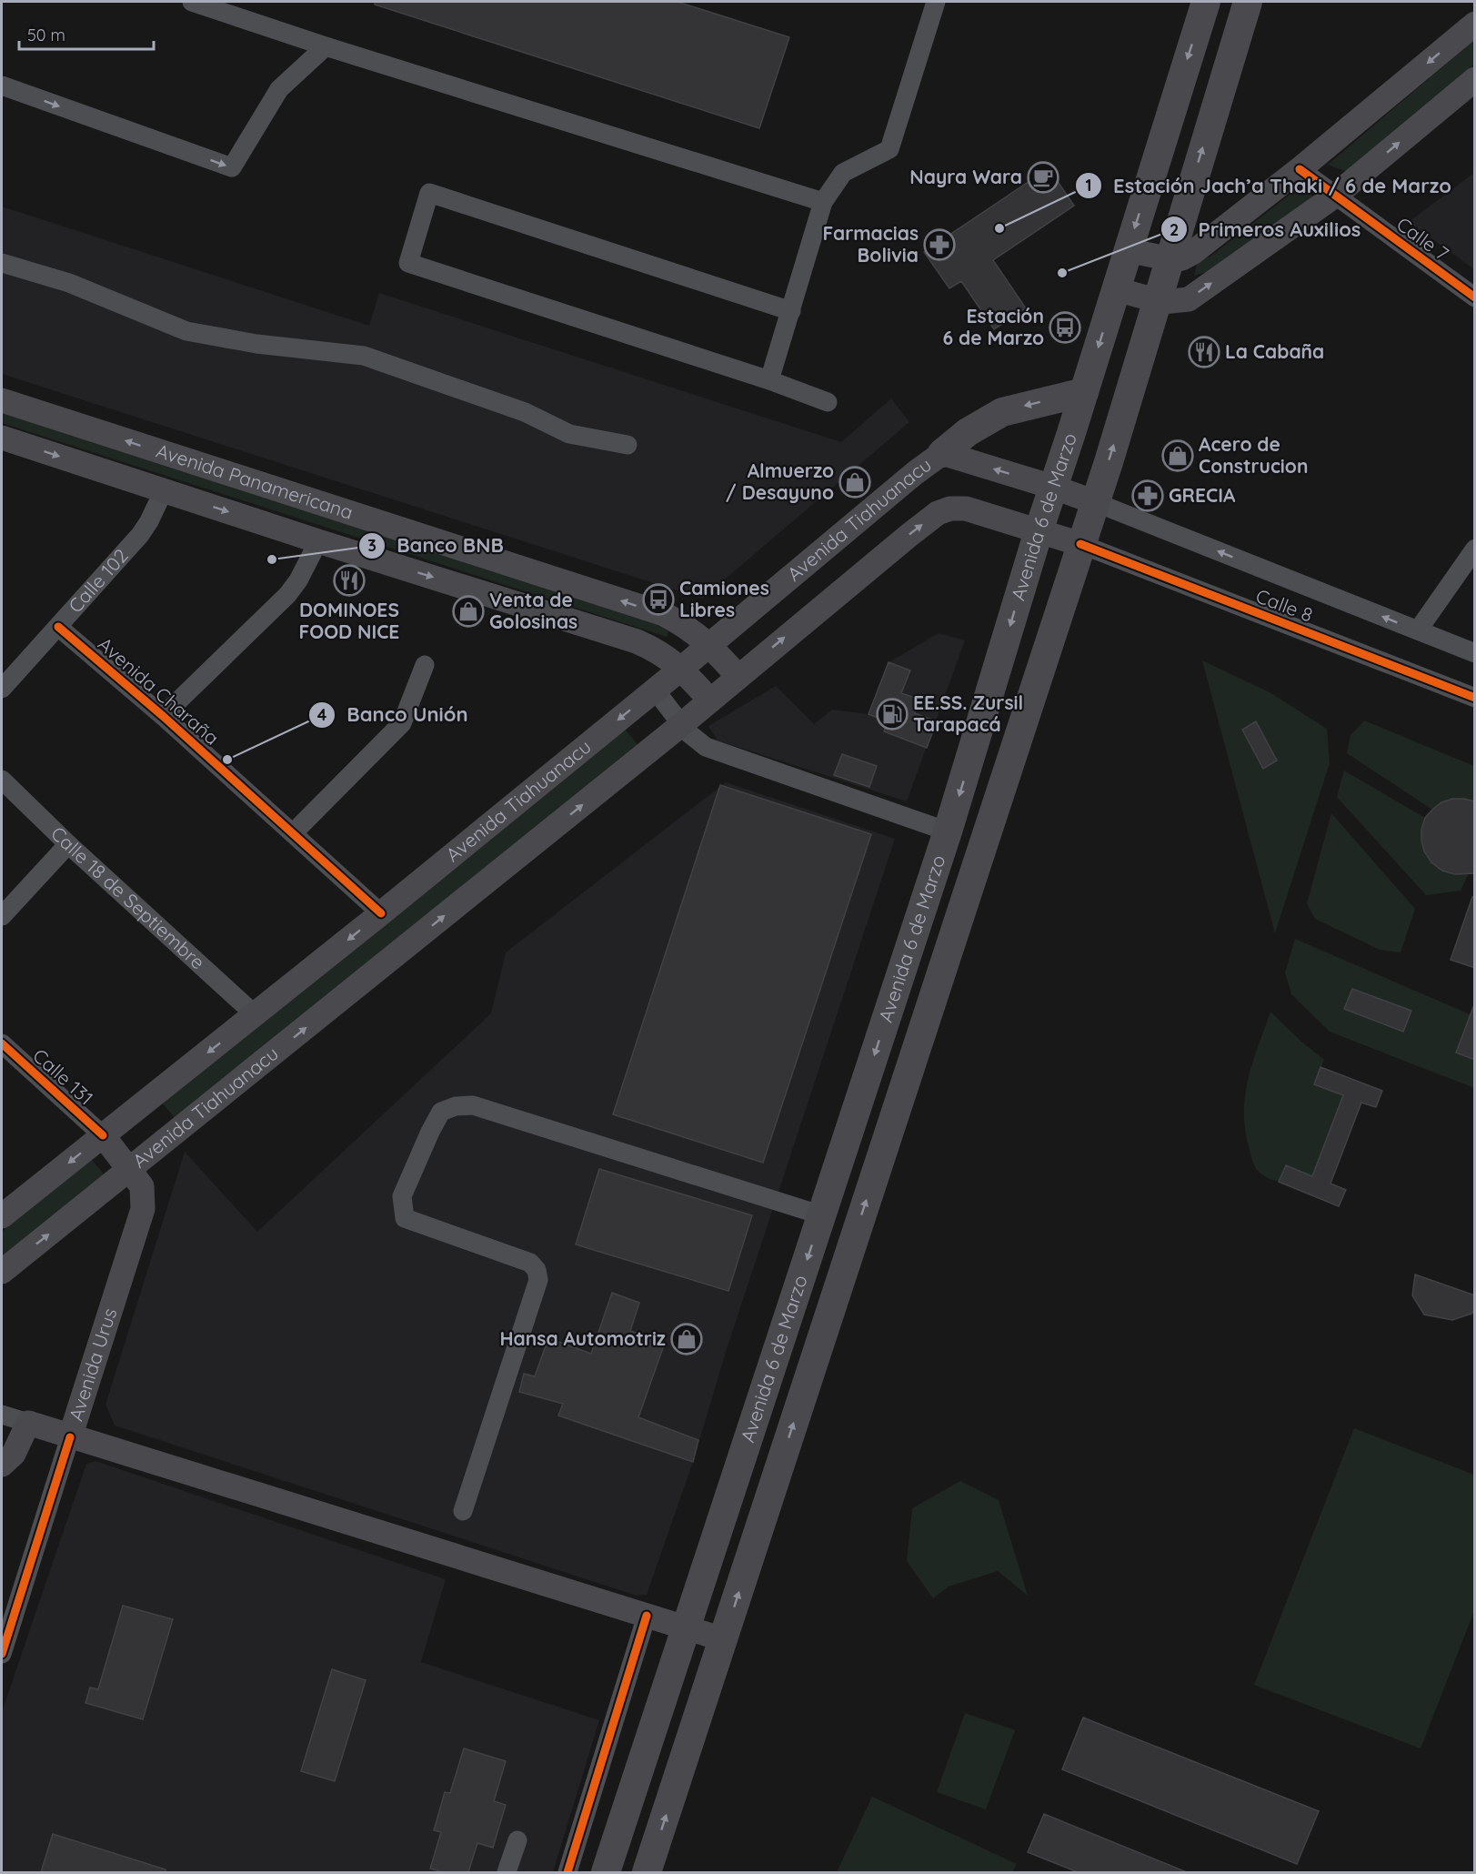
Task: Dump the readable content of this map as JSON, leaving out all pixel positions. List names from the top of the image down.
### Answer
{
  "streets": {
    "highway": ["Avenida 6 de Marzo"],
    "main road": [
      "Avenida Panamericana",
      "Avenida Tiahuanacu",
      "Calle 8",
      "Calle 131",
      "Avenida Urus"
    ],
    "street": [
      "Calle 7",
      "Calle 102",
      "Avenida Charaña",
      "Calle 18 de Septiembre"
    ]
  },
  "crossings": [
    ["Avenida Panamericana", "Avenida Tiahuanacu"],
    ["Avenida Panamericana", "Calle 102"],
    ["Avenida 6 de Marzo", "Avenida Tiahuanacu"],
    ["Avenida 6 de Marzo", "Calle 8"],
    ["Avenida Tiahuanacu", "Calle 8"],
    ["Avenida Tiahuanacu", "Avenida Charaña"],
    ["Avenida Tiahuanacu", "Calle 18 de Septiembre"],
    ["Avenida Tiahuanacu", "Calle 131"],
    ["Avenida Tiahuanacu", "Avenida Urus"],
    ["Calle 102", "Avenida Charaña"],
    ["Calle 131", "Avenida Urus"]
  ],
  "one_way": ["Calle 8"],
  "places": {
    "cafe": ["Nayra Wara"],
    "other": [
      "Estación Jach’a Thaki / 6 de Marzo",
      "Primeros Auxilios",
      "Banco BNB",
      "Banco Unión"
    ],
    "pharmacy": ["Farmacias Bolivia", "GRECIA"],
    "bus stop": ["Estación 6 de Marzo", "Camiones Libres"],
    "restaurant": ["La Cabaña", "DOMINOES FOOD NICE"],
    "shop": [
      "Acero de Construcion",
      "Almuerzo / Desayuno",
      "Venta de Golosinas",
      "Hansa Automotriz"
    ],
    "fuel station": ["EE.SS. Zursil Tarapacá"]
  },
  "scale_bar": "50 m"
}
